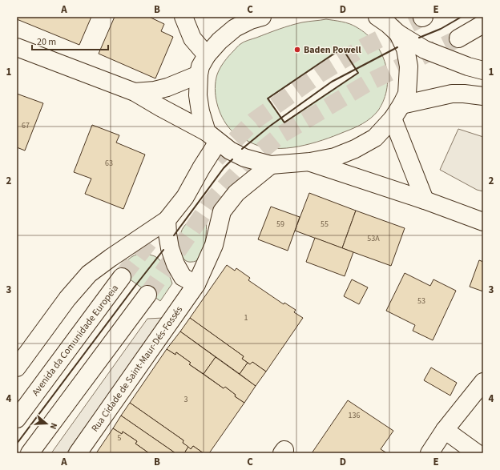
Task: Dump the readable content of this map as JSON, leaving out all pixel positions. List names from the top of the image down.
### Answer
{
  "streets": {
    "main road": ["Avenida da Comunidade Europeia", "Rua Cidade de Saint-Maur-Dés-Fossés"]
  },
  "places": ["Baden Powell"],
  "house_numbers": [
    "67",
    "63",
    "59",
    "55",
    "53A",
    "53",
    "1",
    "3",
    "136",
    "5"
  ],
  "scale_bar": "20 m",
  "north": "right",
  "grid": {
    "columns": [
      "A",
      "B",
      "C",
      "D",
      "E"
    ],
    "rows": [
      "1",
      "2",
      "3",
      "4"
    ]
  }
}
